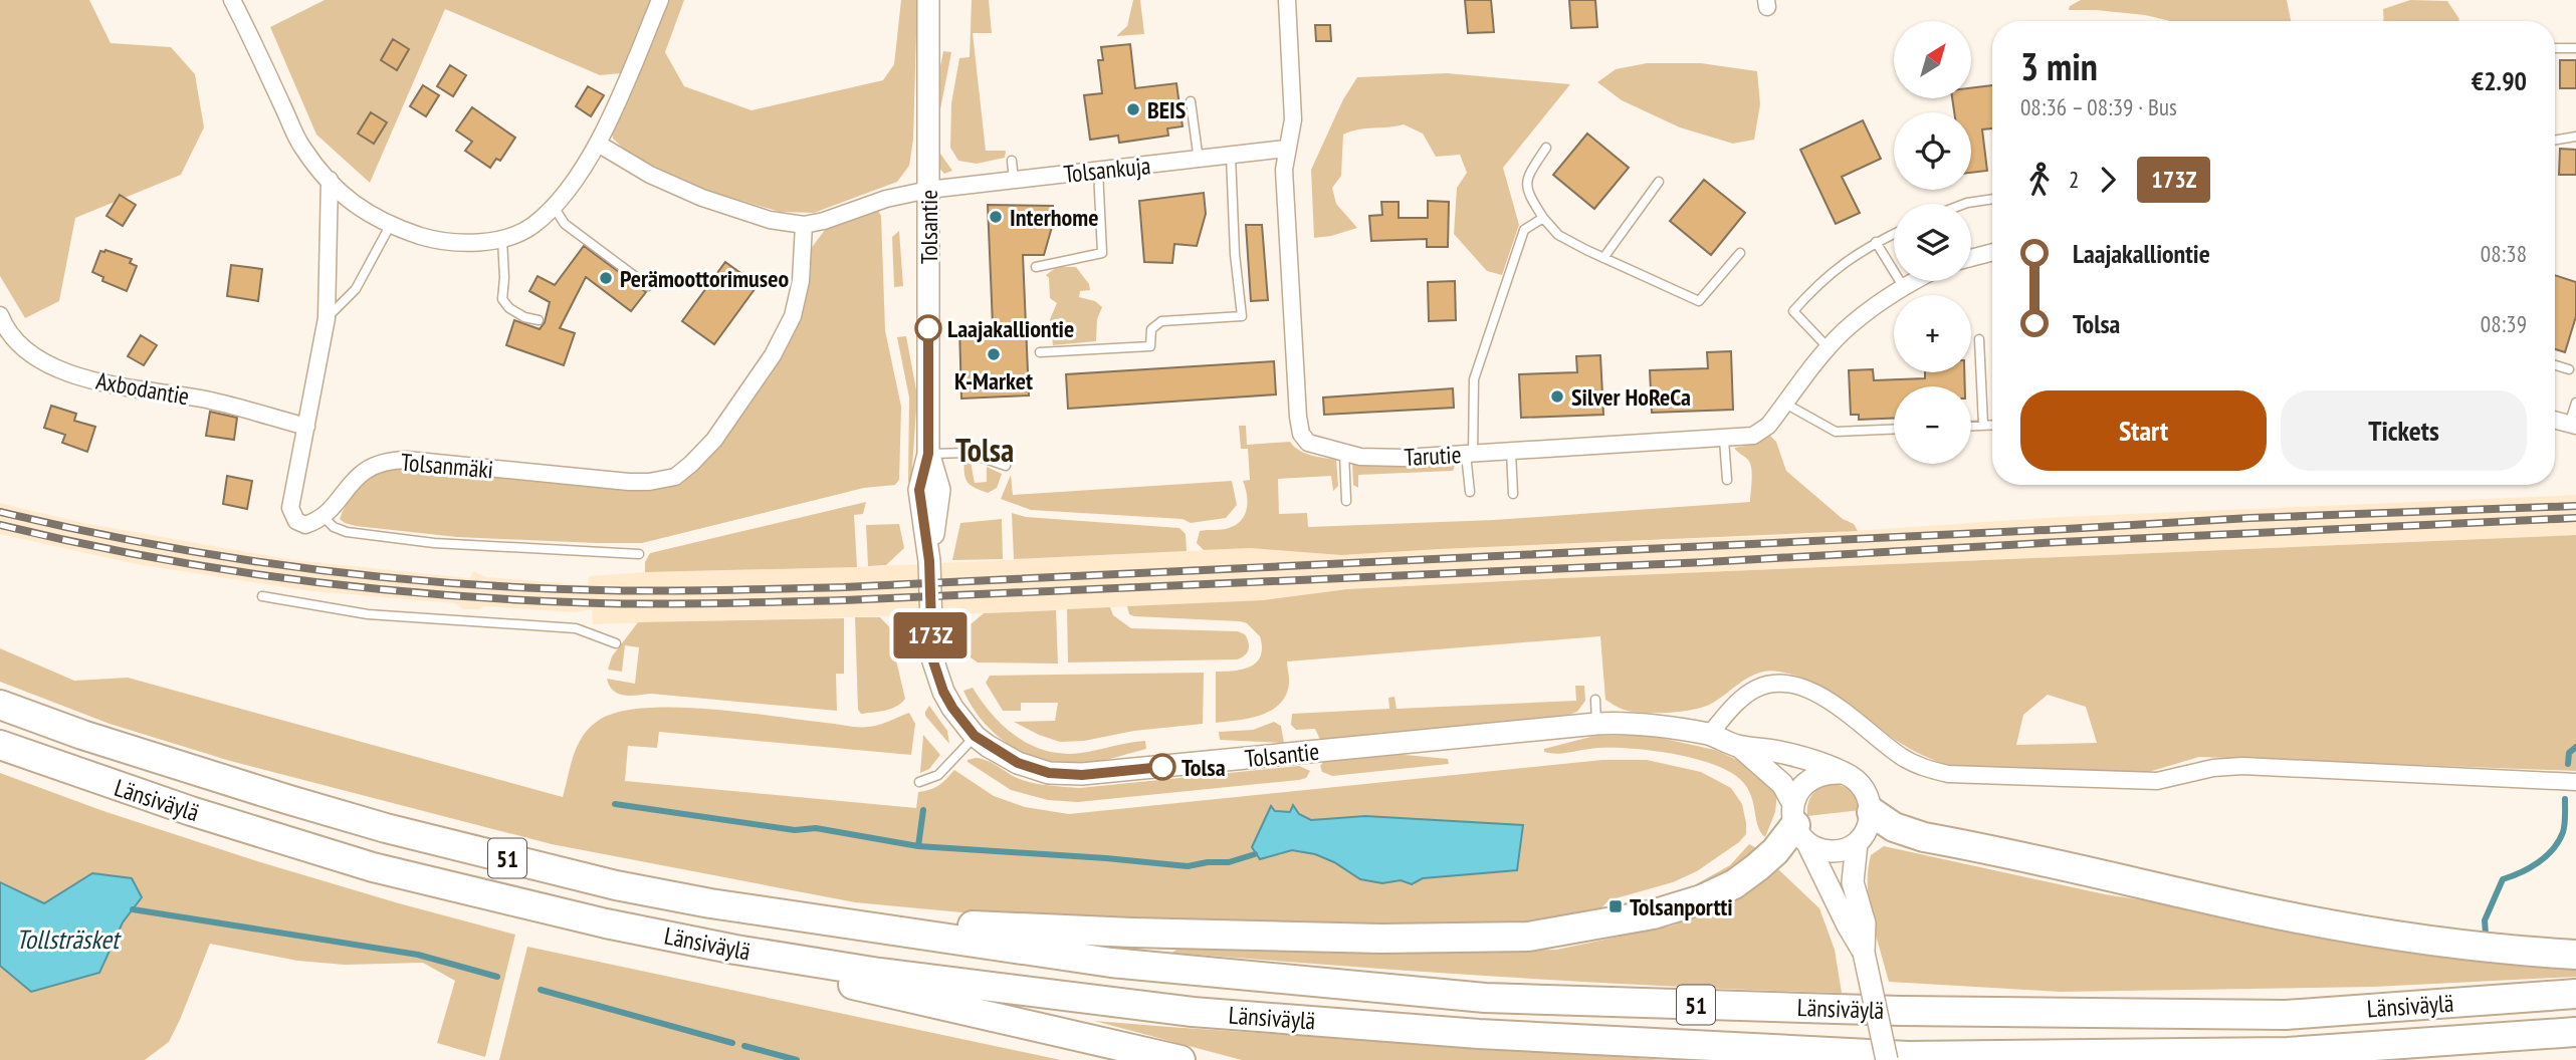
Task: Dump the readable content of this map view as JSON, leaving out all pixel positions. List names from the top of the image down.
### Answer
{
  "streets": {
    "highway": ["Länsiväylä", "51"],
    "street": [
      "Tolsankuja",
      "Tolsantie",
      "Axbodantie",
      "Tarutie",
      "Tolsanmäki"
    ]
  },
  "crossings": [
    ["Tolsankuja", "Tolsantie"],
    ["Tolsankuja", "Tarutie"],
    ["Tolsankuja", "Tolsanmäki"]
  ],
  "districts": ["Tolsa"],
  "water": ["Tollsträsket"],
  "places": {
    "other": [
      "BEIS",
      "Interhome",
      "Perämoottorimuseo",
      "Laajakalliontie",
      "K-Market",
      "Silver HoReCa",
      "Tolsa"
    ],
    "transit": ["Tolsanportti"]
  },
  "lines": ["bus line 173Z"],
  "north": "top right",
  "page": {
    "on_map": "173Z",
    "map_buttons": ["+", "−"],
    "heading": ["3 min", "08:36 – 08:39 · Bus", "€2.90"],
    "legs": ["2", "173Z"],
    "list": [
      {
        "name": "Laajakalliontie",
        "value": "08:38"
      },
      {
        "name": "Tolsa",
        "value": "08:39"
      }
    ],
    "buttons": ["Start", "Tickets"]
  }
}
